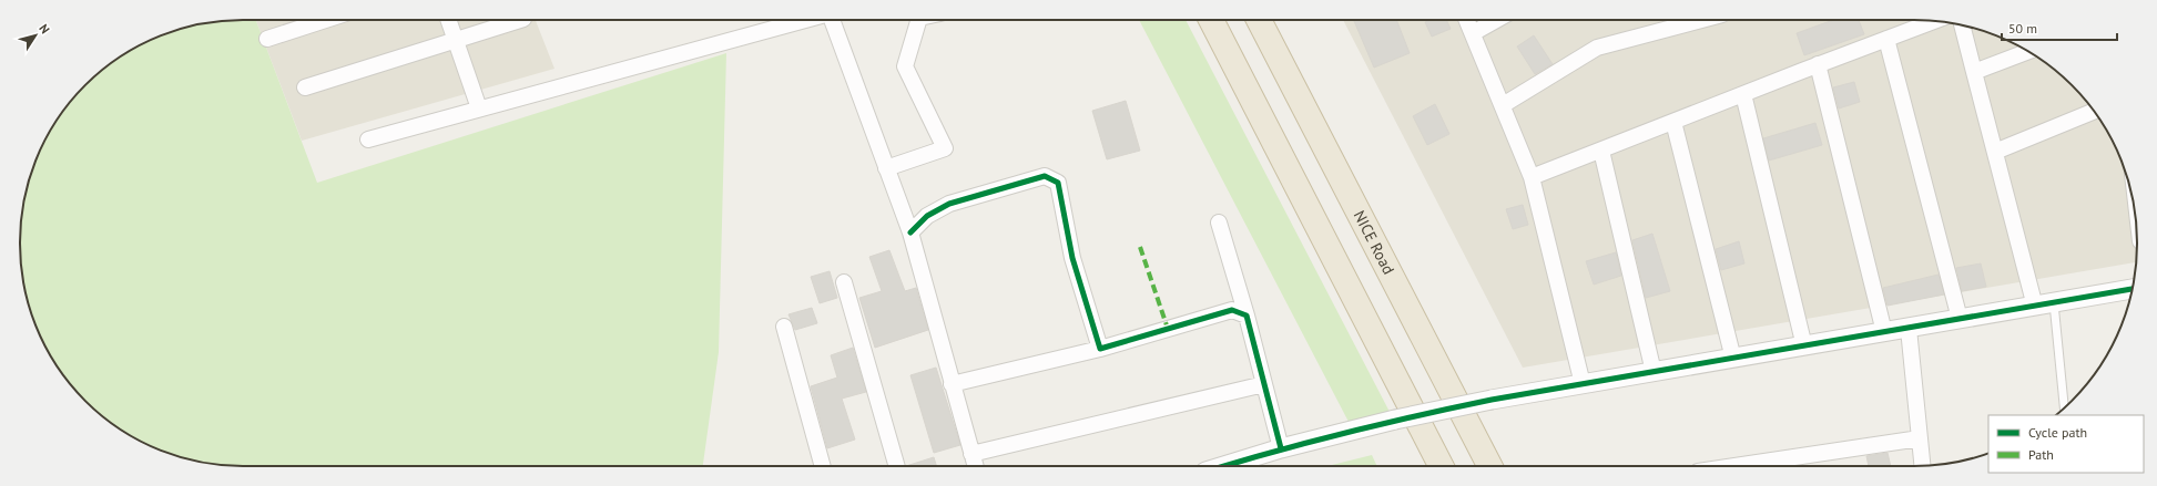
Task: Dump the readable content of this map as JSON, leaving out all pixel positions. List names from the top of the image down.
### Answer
{
  "streets": {
    "highway": ["NICE Road"]
  },
  "legend": ["Cycle path", "Path"],
  "scale_bar": "50 m",
  "north": "top right"
}
